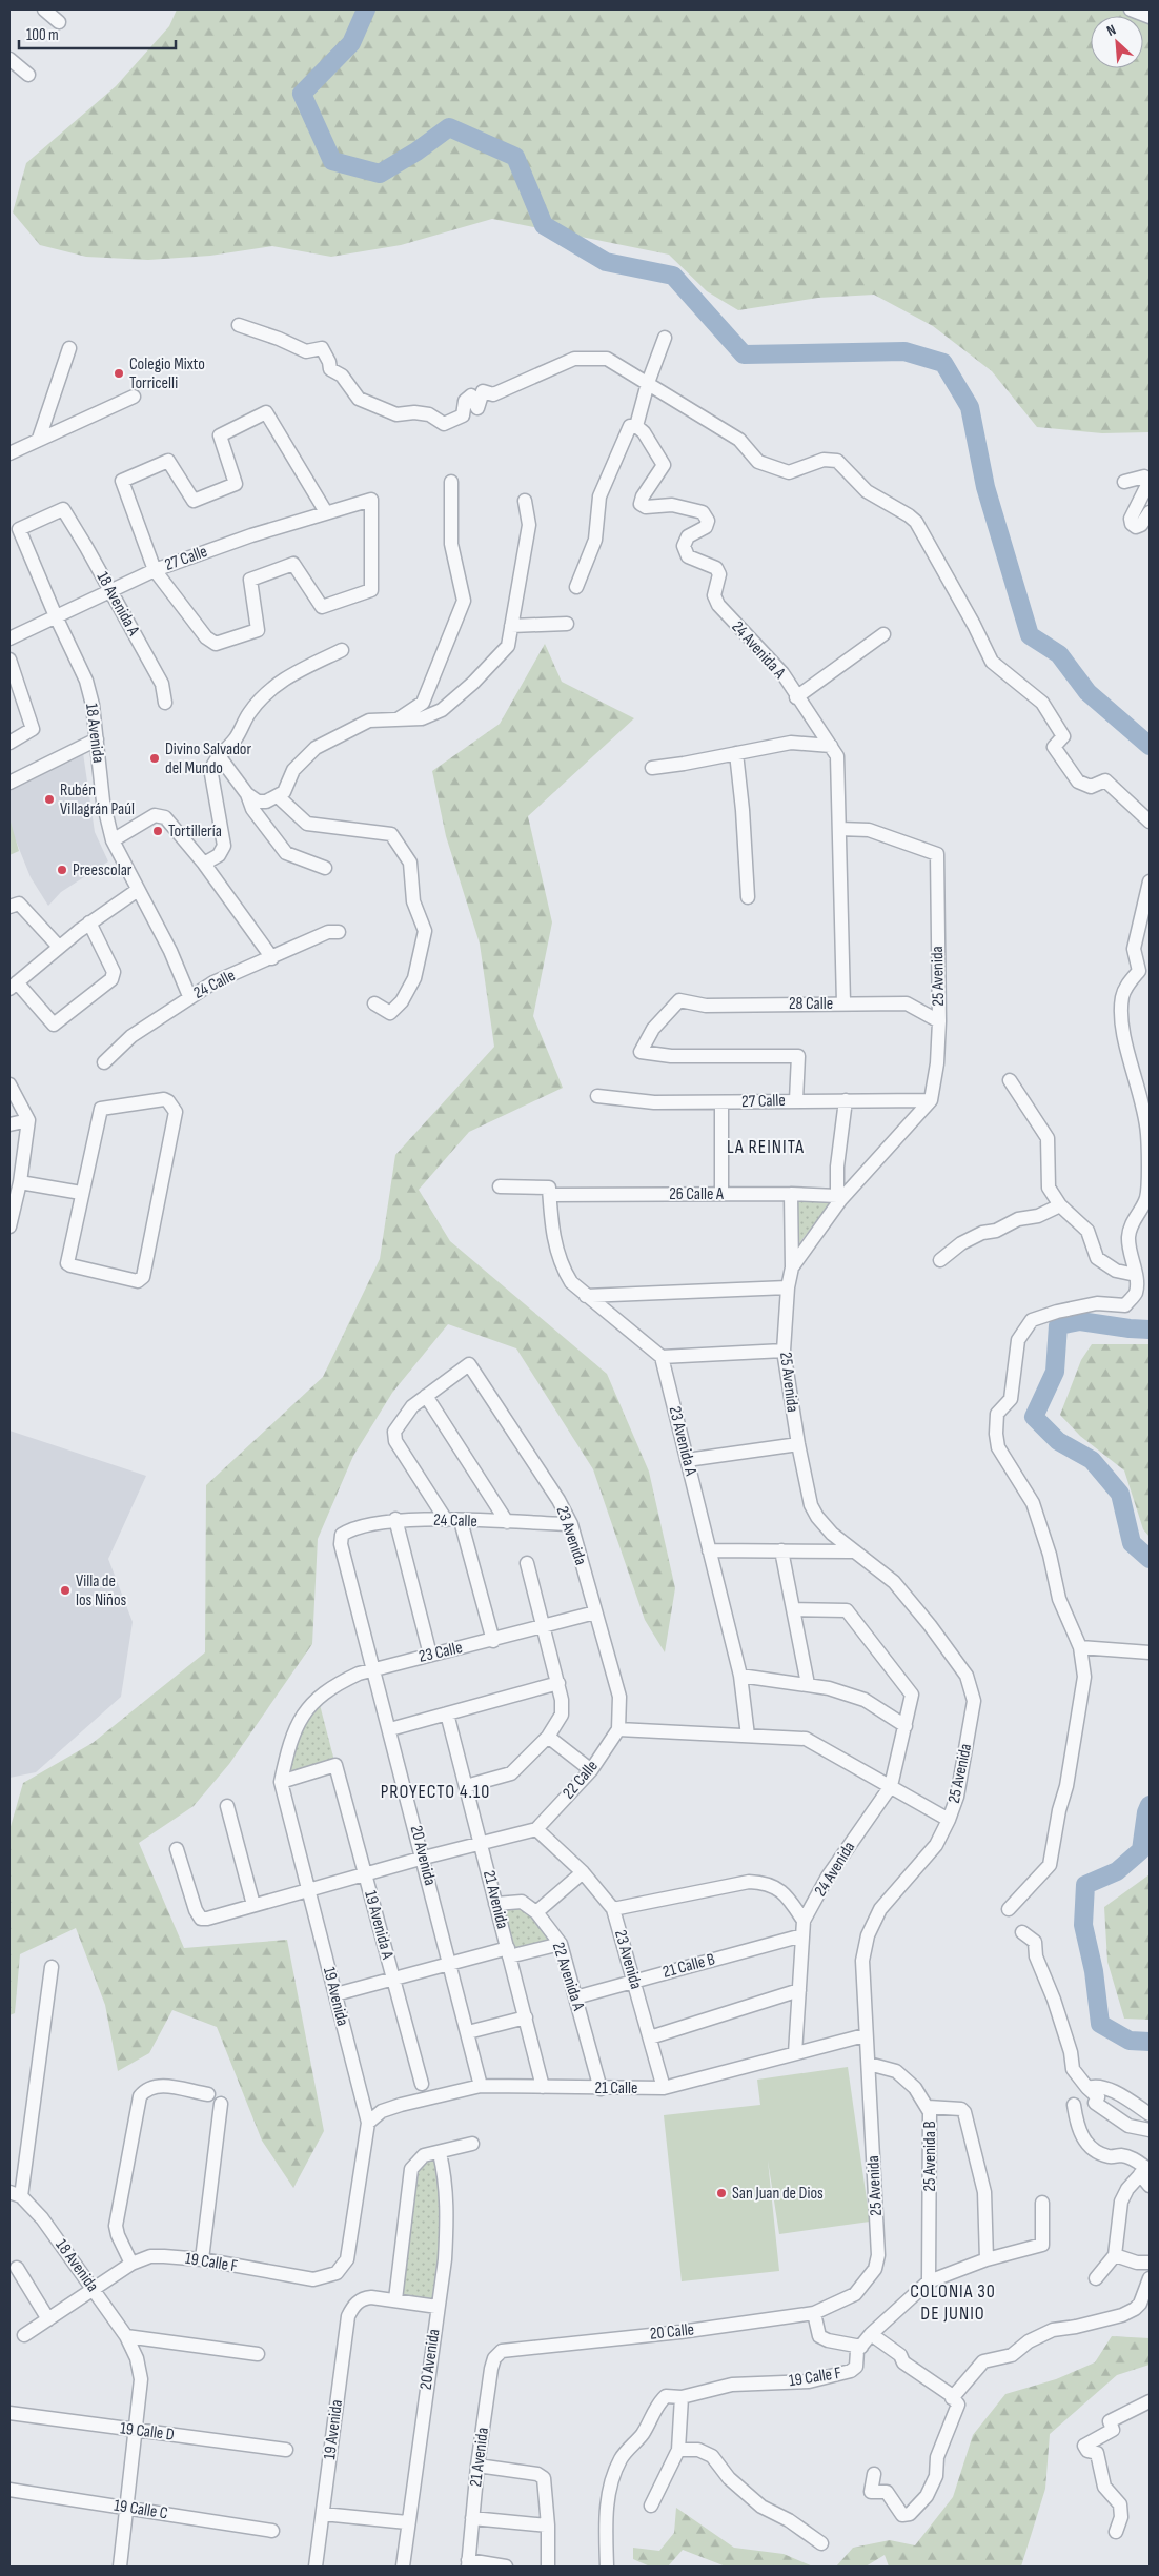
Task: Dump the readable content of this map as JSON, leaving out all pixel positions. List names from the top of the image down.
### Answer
{
  "streets": {
    "street": [
      "27 Calle",
      "18 Avenida A",
      "24 Avenida A",
      "18 Avenida",
      "25 Avenida",
      "24 Calle",
      "28 Calle",
      "26 Calle A",
      "23 Avenida A",
      "23 Avenida",
      "23 Calle",
      "22 Calle",
      "20 Avenida",
      "24 Avenida",
      "21 Avenida",
      "19 Avenida A",
      "21 Calle B",
      "22 Avenida A",
      "19 Avenida",
      "21 Calle",
      "25 Avenida B",
      "19 Calle F",
      "20 Calle",
      "19 Calle D",
      "19 Calle C"
    ]
  },
  "crossings": [
    ["27 Calle", "18 Avenida A"],
    ["27 Calle", "18 Avenida"],
    ["27 Calle", "25 Avenida"],
    ["27 Calle", "28 Calle"],
    ["18 Avenida A", "18 Avenida"],
    ["24 Avenida A", "25 Avenida"],
    ["24 Avenida A", "28 Calle"],
    ["18 Avenida", "24 Calle"],
    ["18 Avenida", "19 Calle F"],
    ["18 Avenida", "19 Calle D"],
    ["18 Avenida", "19 Calle C"],
    ["25 Avenida", "28 Calle"],
    ["25 Avenida", "26 Calle A"],
    ["25 Avenida", "21 Calle"],
    ["25 Avenida", "25 Avenida B"],
    ["25 Avenida", "20 Calle"],
    ["24 Calle", "23 Avenida"],
    ["24 Calle", "20 Avenida"],
    ["23 Avenida", "23 Calle"],
    ["23 Avenida", "22 Calle"],
    ["23 Avenida", "21 Calle B"],
    ["23 Avenida", "21 Calle"],
    ["23 Calle", "20 Avenida"],
    ["23 Calle", "19 Avenida"],
    ["20 Avenida", "21 Calle"],
    ["24 Avenida", "21 Calle B"],
    ["24 Avenida", "21 Calle"],
    ["21 Avenida", "22 Avenida A"],
    ["21 Avenida", "21 Calle"],
    ["21 Avenida", "20 Calle"],
    ["19 Avenida A", "19 Avenida"],
    ["21 Calle B", "22 Avenida A"],
    ["22 Avenida A", "21 Calle"],
    ["19 Avenida", "21 Calle"],
    ["19 Avenida", "19 Calle F"],
    ["25 Avenida B", "19 Calle F"]
  ],
  "districts": ["LA REINITA", "PROYECTO 4.10", "COLONIA 30 DE JUNIO"],
  "places": [
    "Colegio Mixto Torricelli",
    "Divino Salvador del Mundo",
    "Rubén Villagrán Paúl",
    "Tortillería",
    "Preescolar",
    "Villa de los Niños",
    "San Juan de Dios"
  ],
  "scale_bar": "100 m",
  "north": "top left"
}
